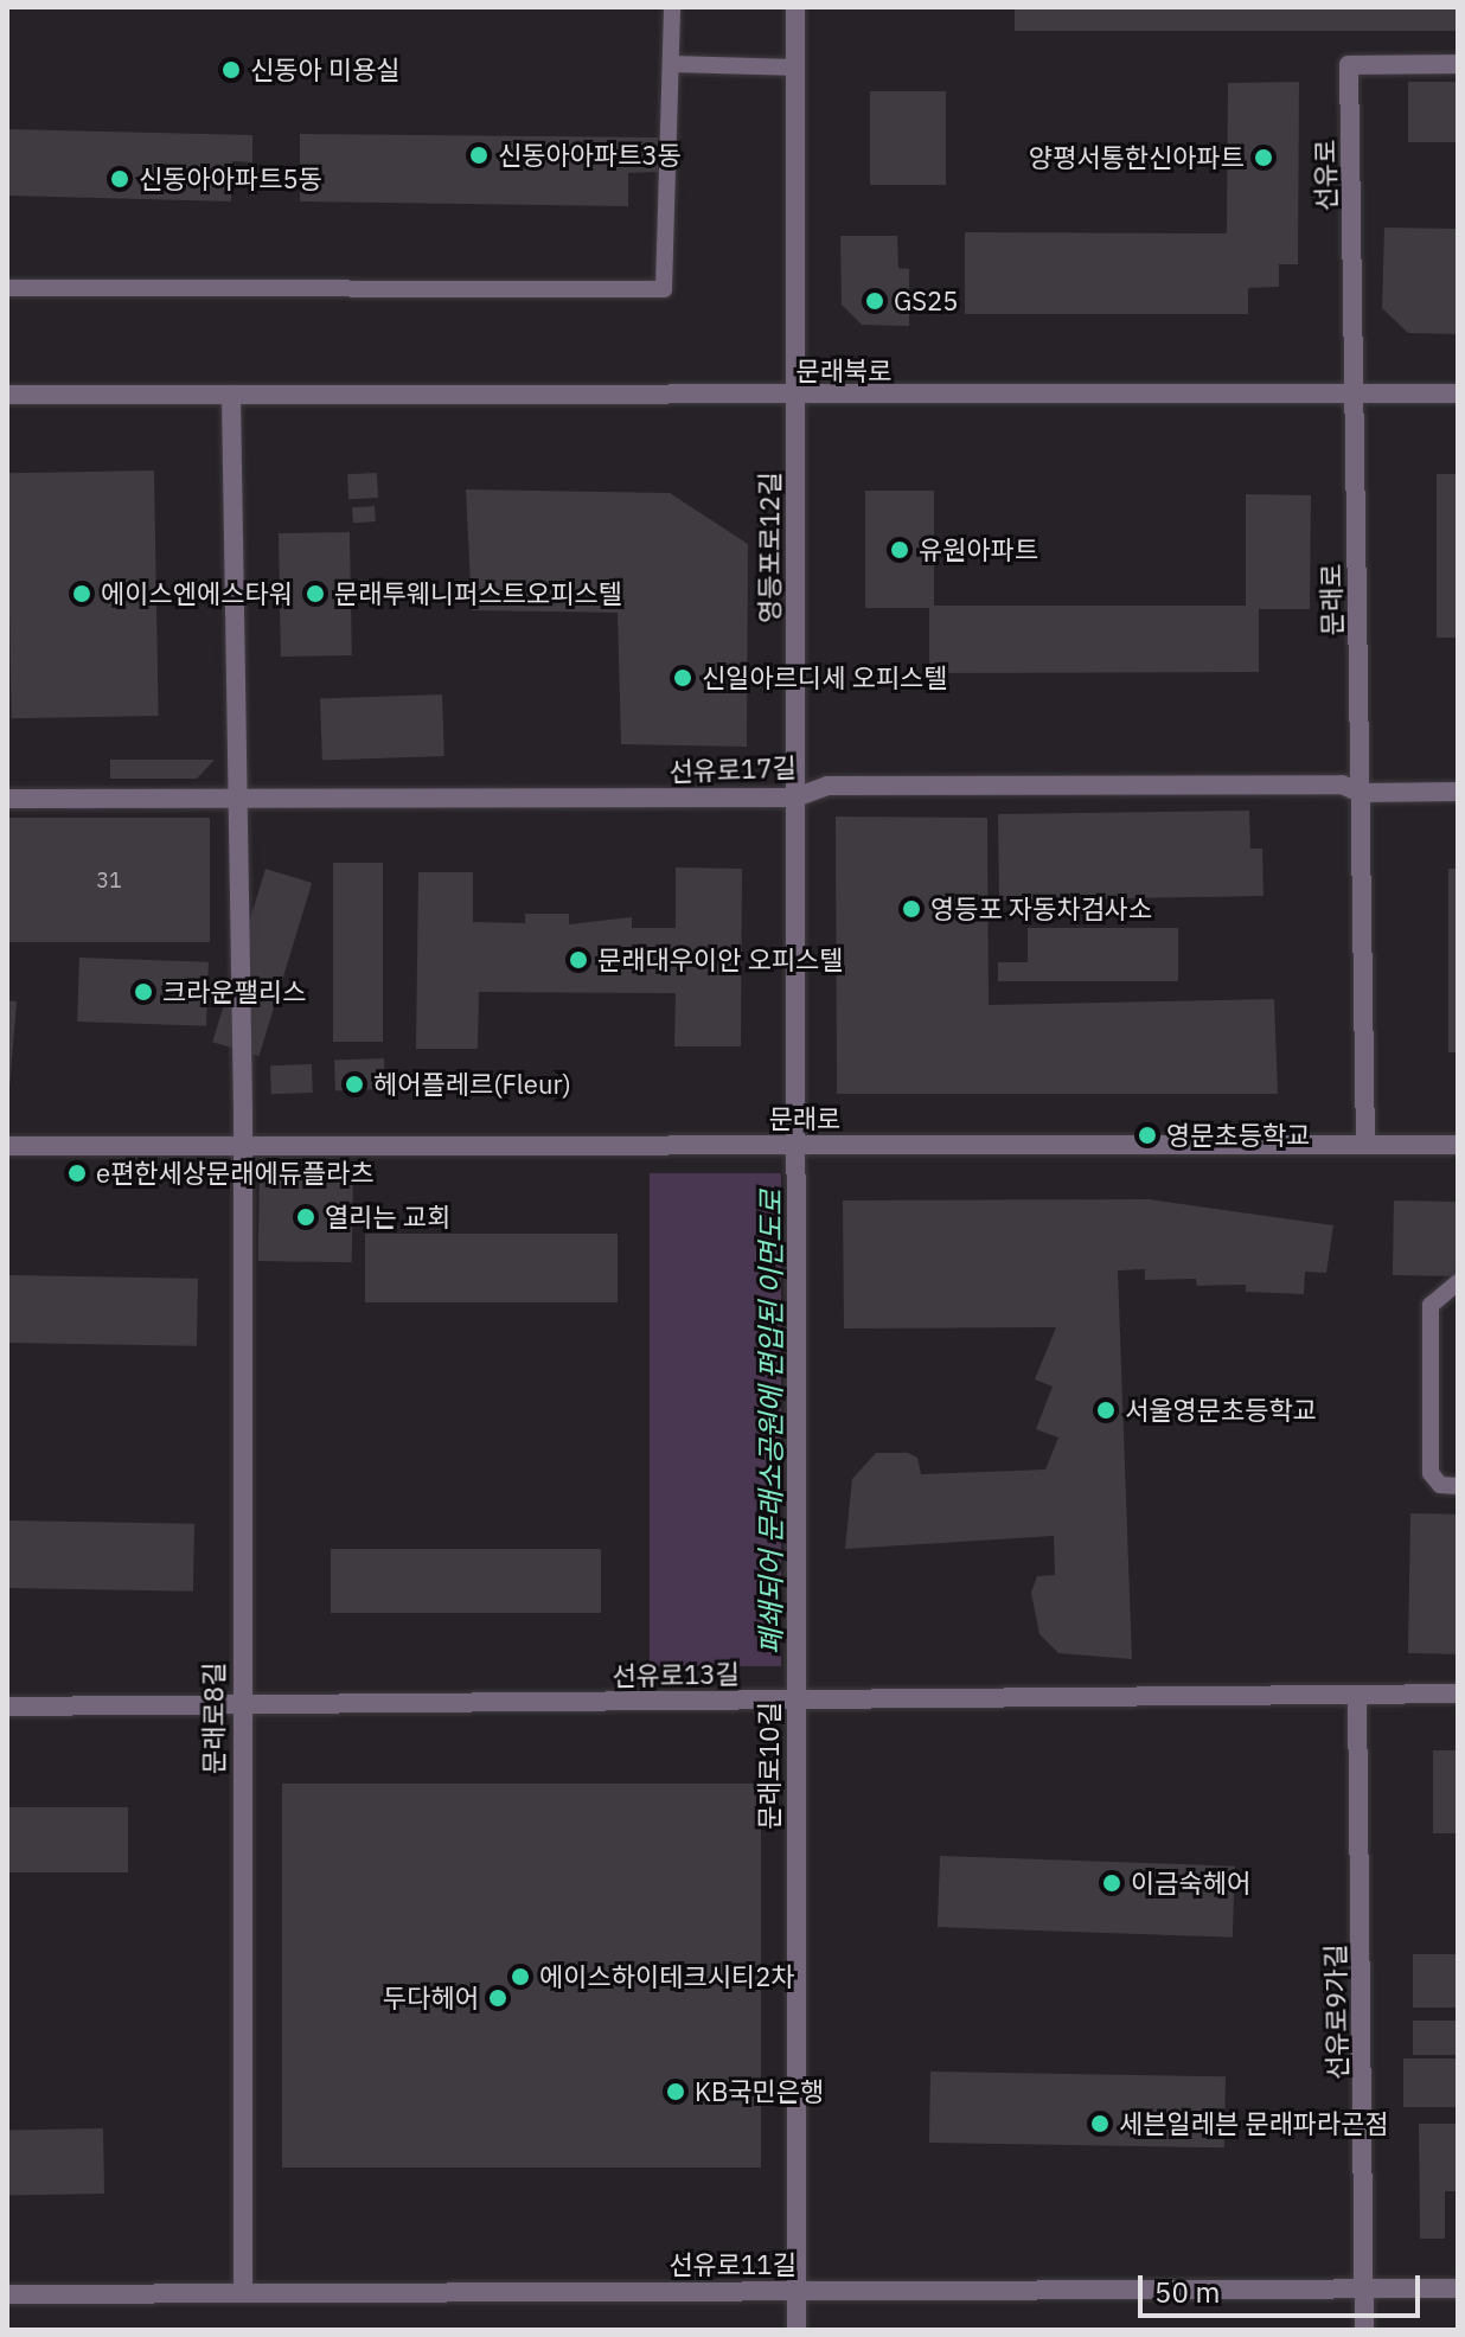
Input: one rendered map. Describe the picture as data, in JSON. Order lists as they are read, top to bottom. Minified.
{"streets":{"street":["선유로","문래북로","영등포로12길","문래로","선유로17길","선유로13길","문래로8길","문래로10길","선유로9가길","선유로11길"]},"crossings":[["선유로","문래북로"],["선유로","문래로"],["문래북로","영등포로12길"],["문래북로","문래로"],["영등포로12길","문래로"],["영등포로12길","선유로17길"],["영등포로12길","문래로10길"],["문래로","선유로17길"],["문래로","문래로8길"],["문래로","문래로10길"],["선유로13길","문래로8길"],["선유로13길","문래로10길"],["선유로13길","선유로9가길"],["문래로8길","선유로11길"],["문래로10길","선유로11길"],["선유로9가길","선유로11길"]],"water":["폐쇄되어 문래소공원에 편입된 이면도로"],"places":["신동아 미용실","신동아아파트3동","양평서통한신아파트","신동아아파트5동","GS25","유원아파트","에이스엔에스타워","문래투웨니퍼스트오피스텔","신일아르디세 오피스텔","영등포 자동차검사소","문래대우이안 오피스텔","크라운팰리스","헤어플레르(Fleur)","영문초등학교","e편한세상문래에듀플라츠","열리는 교회","서울영문초등학교","이금숙헤어","에이스하이테크시티2차","두다헤어","KB국민은행","세븐일레븐 문래파라곤점"],"house_numbers":["31"],"scale_bar":"50 m"}
